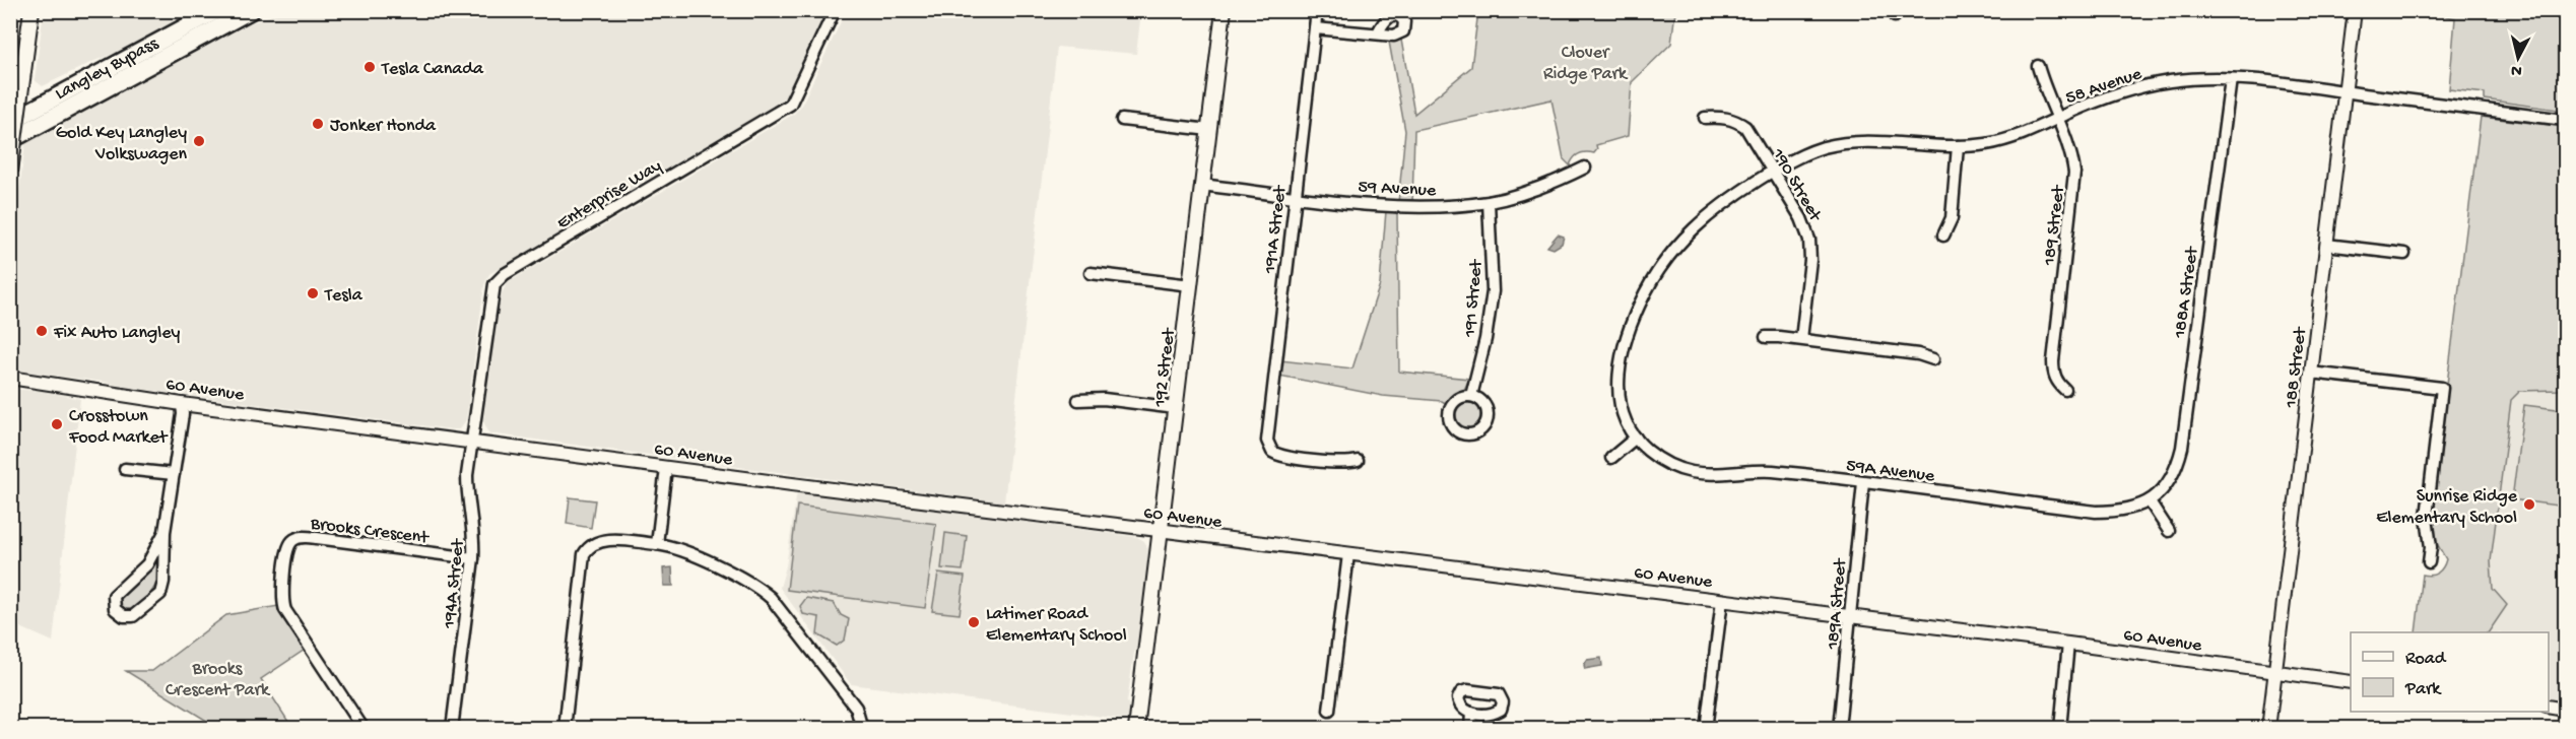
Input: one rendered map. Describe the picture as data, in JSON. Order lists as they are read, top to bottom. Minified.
{"streets":{"highway":["Langley Bypass"],"main road":["192 Street"],"street":["58 Avenue","190 Street","59 Avenue","Enterprise Way","189 Street","191A Street","188A Street","191 Street","188 Street","60 Avenue","59A Avenue","Brooks Crescent","194A Street","189A Street"]},"crossings":[["58 Avenue","190 Street"],["58 Avenue","189 Street"],["58 Avenue","188A Street"],["58 Avenue","188 Street"],["58 Avenue","59A Avenue"],["59 Avenue","191A Street"],["59 Avenue","191 Street"],["59 Avenue","192 Street"],["Enterprise Way","60 Avenue"],["Enterprise Way","194A Street"],["188A Street","59A Avenue"],["192 Street","60 Avenue"],["188 Street","60 Avenue"],["60 Avenue","194A Street"],["60 Avenue","189A Street"],["59A Avenue","189A Street"],["Brooks Crescent","194A Street"]],"parks":["Clover Ridge Park","Brooks Crescent Park"],"places":["Tesla Canada","Jonker Honda","Gold Key Langley Volkswagen","Tesla","Fix Auto Langley","Crosstown Food Market","Sunrise Ridge Elementary School","Latimer Road Elementary School"],"legend":["Road","Park"],"north":"bottom"}
